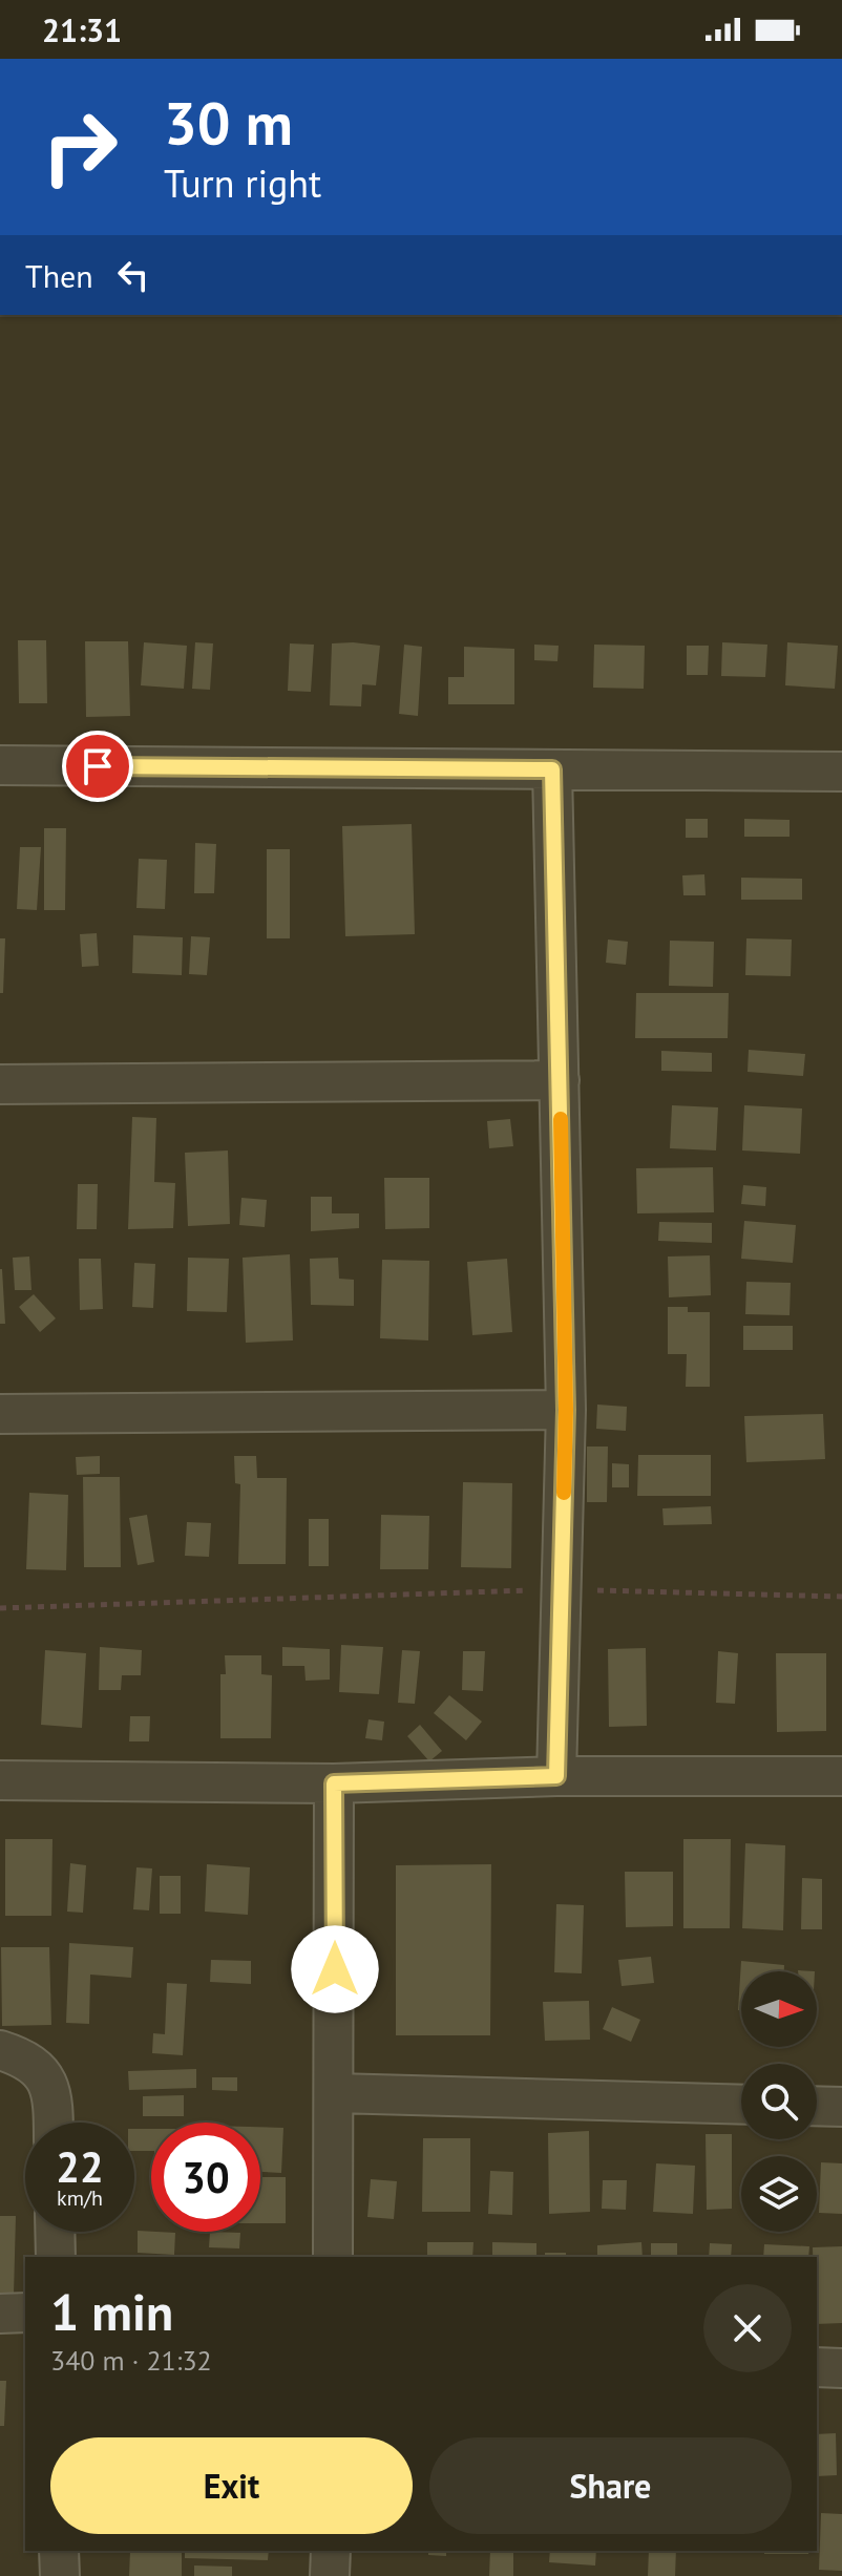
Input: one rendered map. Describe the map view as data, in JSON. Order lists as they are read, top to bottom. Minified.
{"north":"right","page":{"status":"21:31","turn":["30 m","Turn right"],"then":"Then","speed":"22 km/h","limit":"30","heading":["1 min","340 m · 21:32"],"buttons":["Exit","Share"]}}
